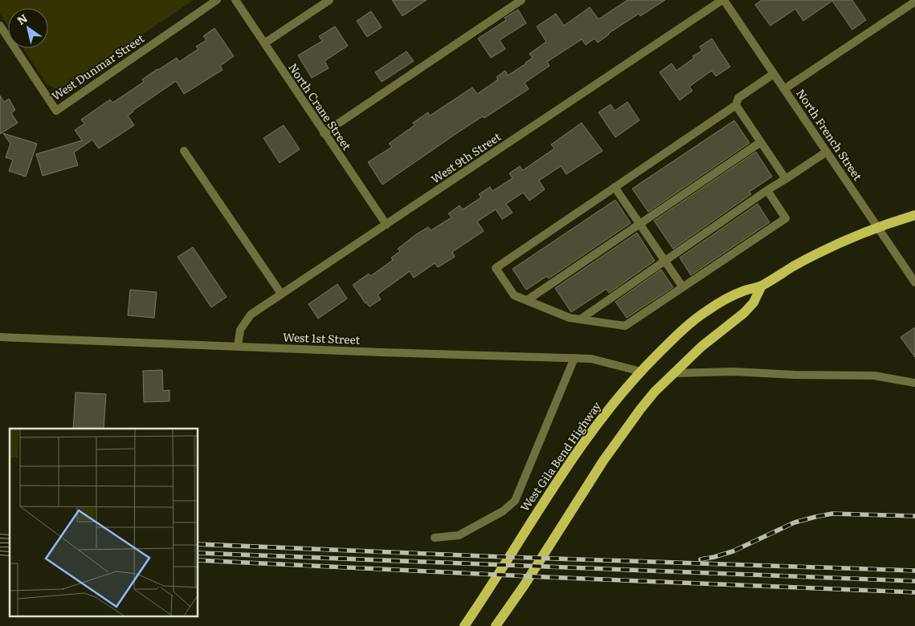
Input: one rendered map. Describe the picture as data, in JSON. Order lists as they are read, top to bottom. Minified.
{"streets":{"main road":["West Gila Bend Highway"],"street":["West Dunmar Street","North Crane Street","North French Street","West 9th Street","West 1st Street"]},"crossings":[["North Crane Street","West 9th Street"],["North French Street","West 9th Street"],["North French Street","West Gila Bend Highway"],["West 9th Street","West 1st Street"],["West 1st Street","West Gila Bend Highway"]],"north":"top left"}
